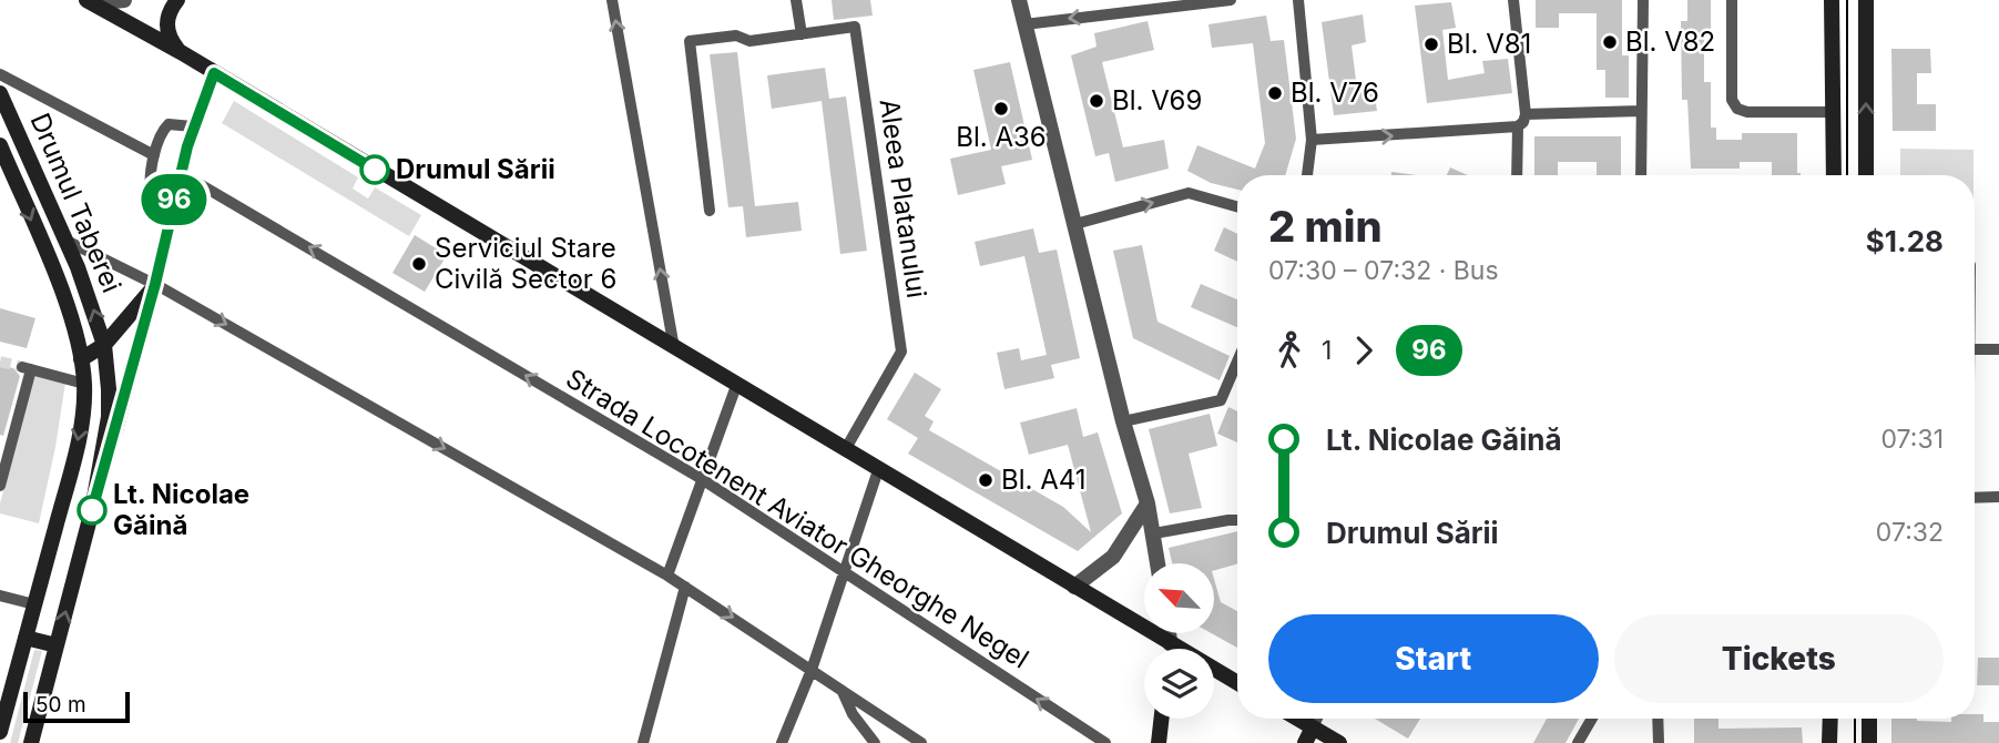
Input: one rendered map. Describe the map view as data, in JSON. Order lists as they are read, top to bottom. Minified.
{"streets":{"main road":["Drumul Taberei"],"street":["Aleea Platanului","Strada Locotenent Aviator Gheorghe Negel"]},"places":["Bl. V82","Bl. V81","Bl. V76","Bl. V69","Bl. A36","Drumul Sării","Serviciul Stare Civilă Sector 6","Bl. A41","Lt. Nicolae Găină"],"lines":["bus line 96"],"scale_bar":"50 m","north":"top left","page":{"on_map":"96","heading":["2 min","07:30 – 07:32 · Bus","$1.28"],"legs":["1","96"],"list":[{"name":"Lt. Nicolae Găină","value":"07:31"},{"name":"Drumul Sării","value":"07:32"}],"buttons":["Start","Tickets"],"scale":"50 m"}}
